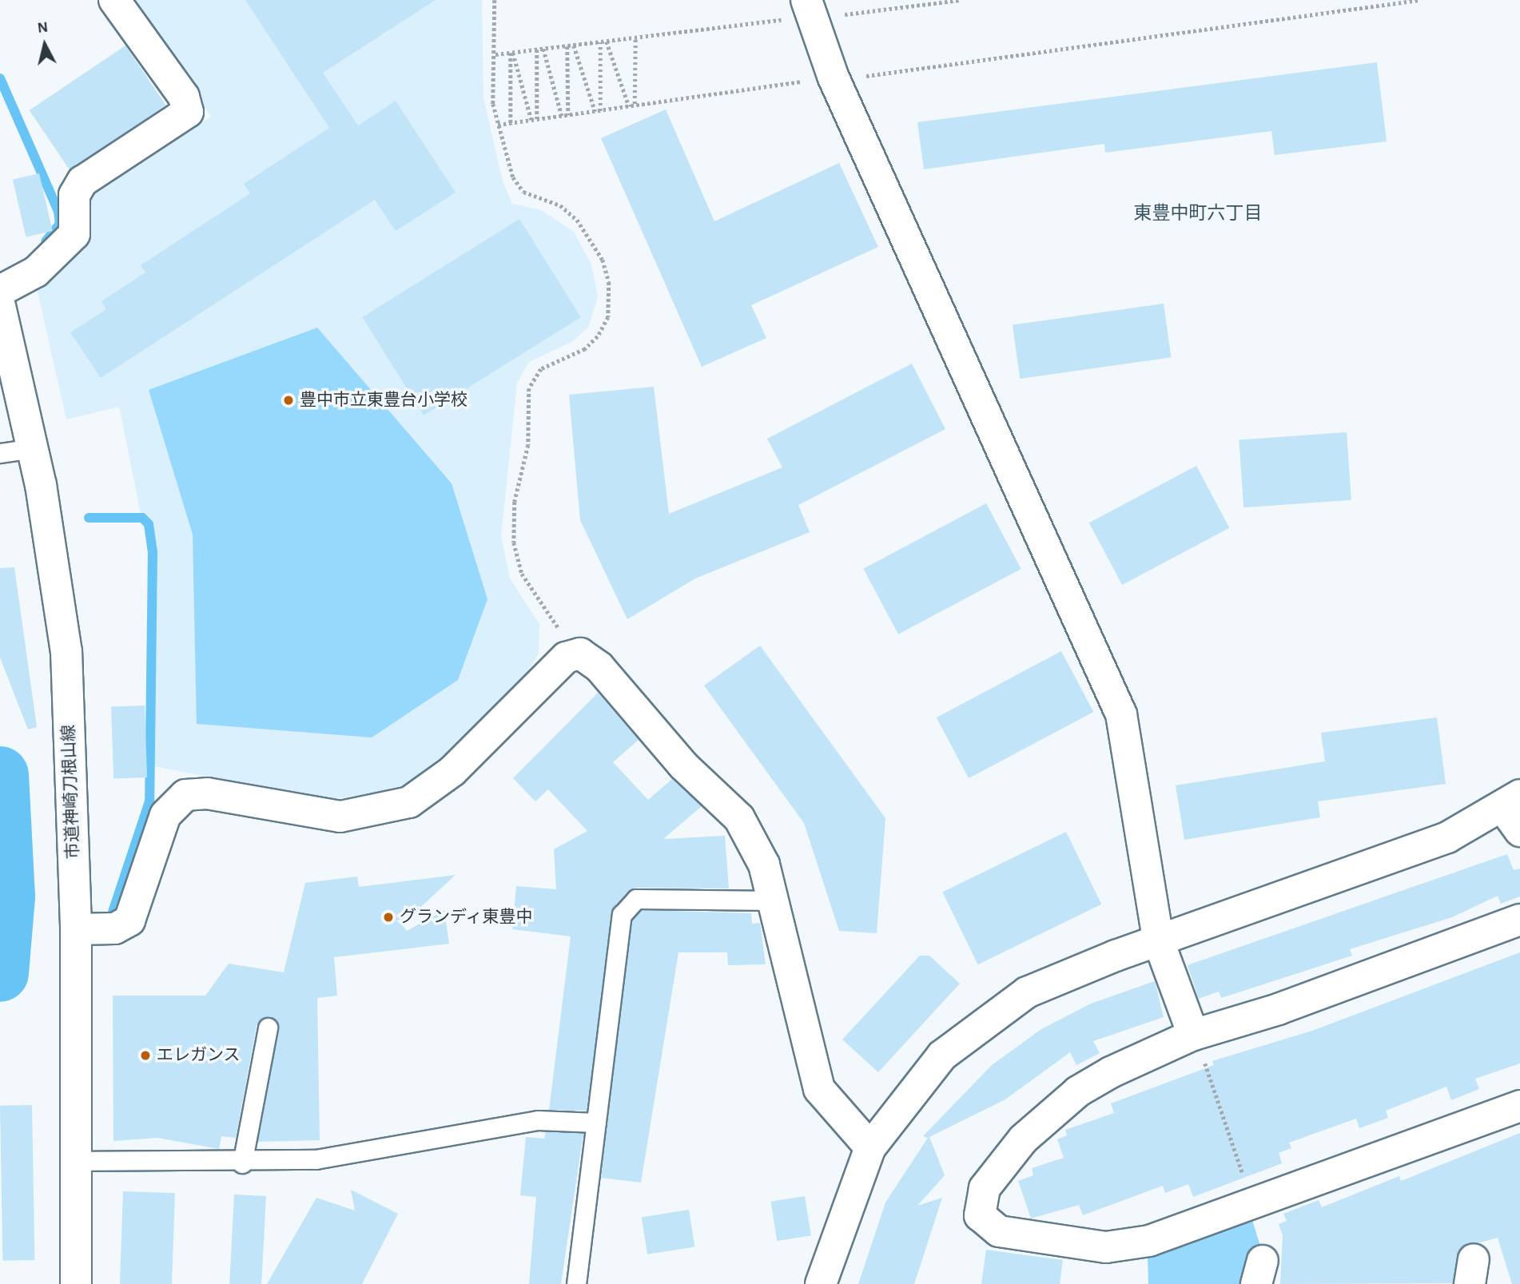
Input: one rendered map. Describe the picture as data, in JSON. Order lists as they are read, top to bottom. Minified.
{"streets":{"street":["市道神崎刀根山線"]},"districts":["東豊中町六丁目"],"places":["豊中市立東豊台小学校","グランディ東豊中","エレガンス"],"north":"top"}
